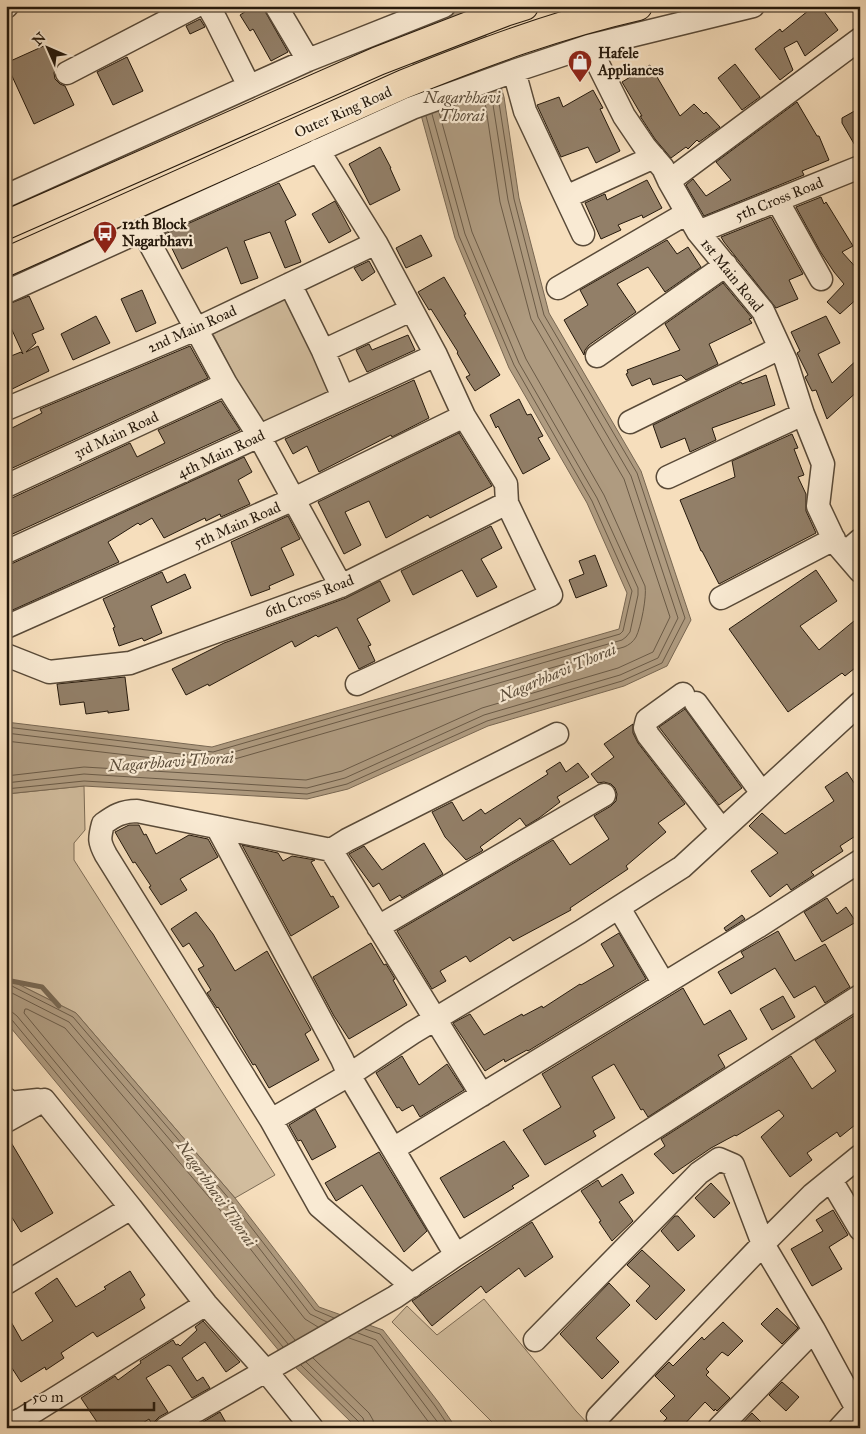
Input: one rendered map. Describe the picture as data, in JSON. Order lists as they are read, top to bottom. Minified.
{"streets":{"highway":["Outer Ring Road"],"street":["5th Cross Road","1st Main Road","2nd Main Road","3rd Main Road","4th Main Road","5th Main Road","6th Cross Road"]},"crossings":[["5th Cross Road","1st Main Road"]],"water":["Nagarbhavi Thorai"],"places":{"shop":["Hafele Appliances"],"bus stop":["12th Block Nagarbhavi"]},"scale_bar":"50 m","north":"top left"}
